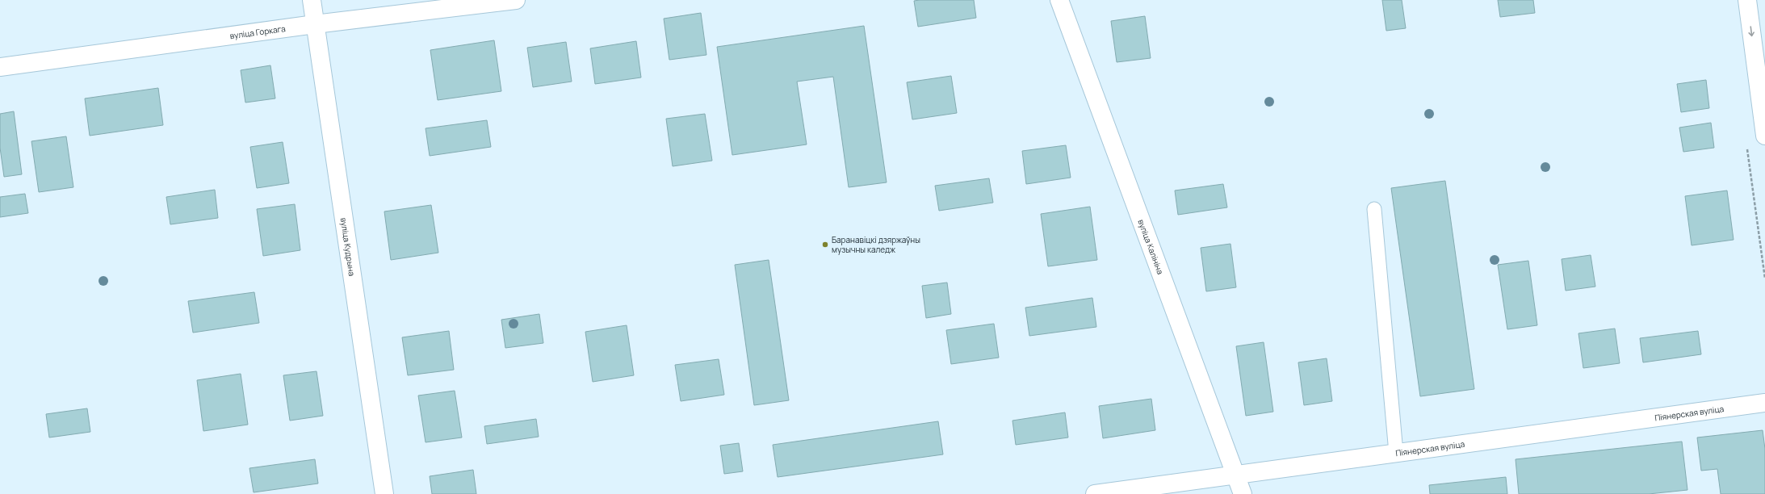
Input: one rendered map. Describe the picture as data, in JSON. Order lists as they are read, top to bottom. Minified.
{"streets":{"street":["вуліца Горкага","вуліца Кудрына","вуліца Калініна","Піянерская вуліца"]},"crossings":[["вуліца Горкага","вуліца Кудрына"],["вуліца Калініна","Піянерская вуліца"]],"places":["Баранавіцкі дзяржаўны музычны каледж"]}
